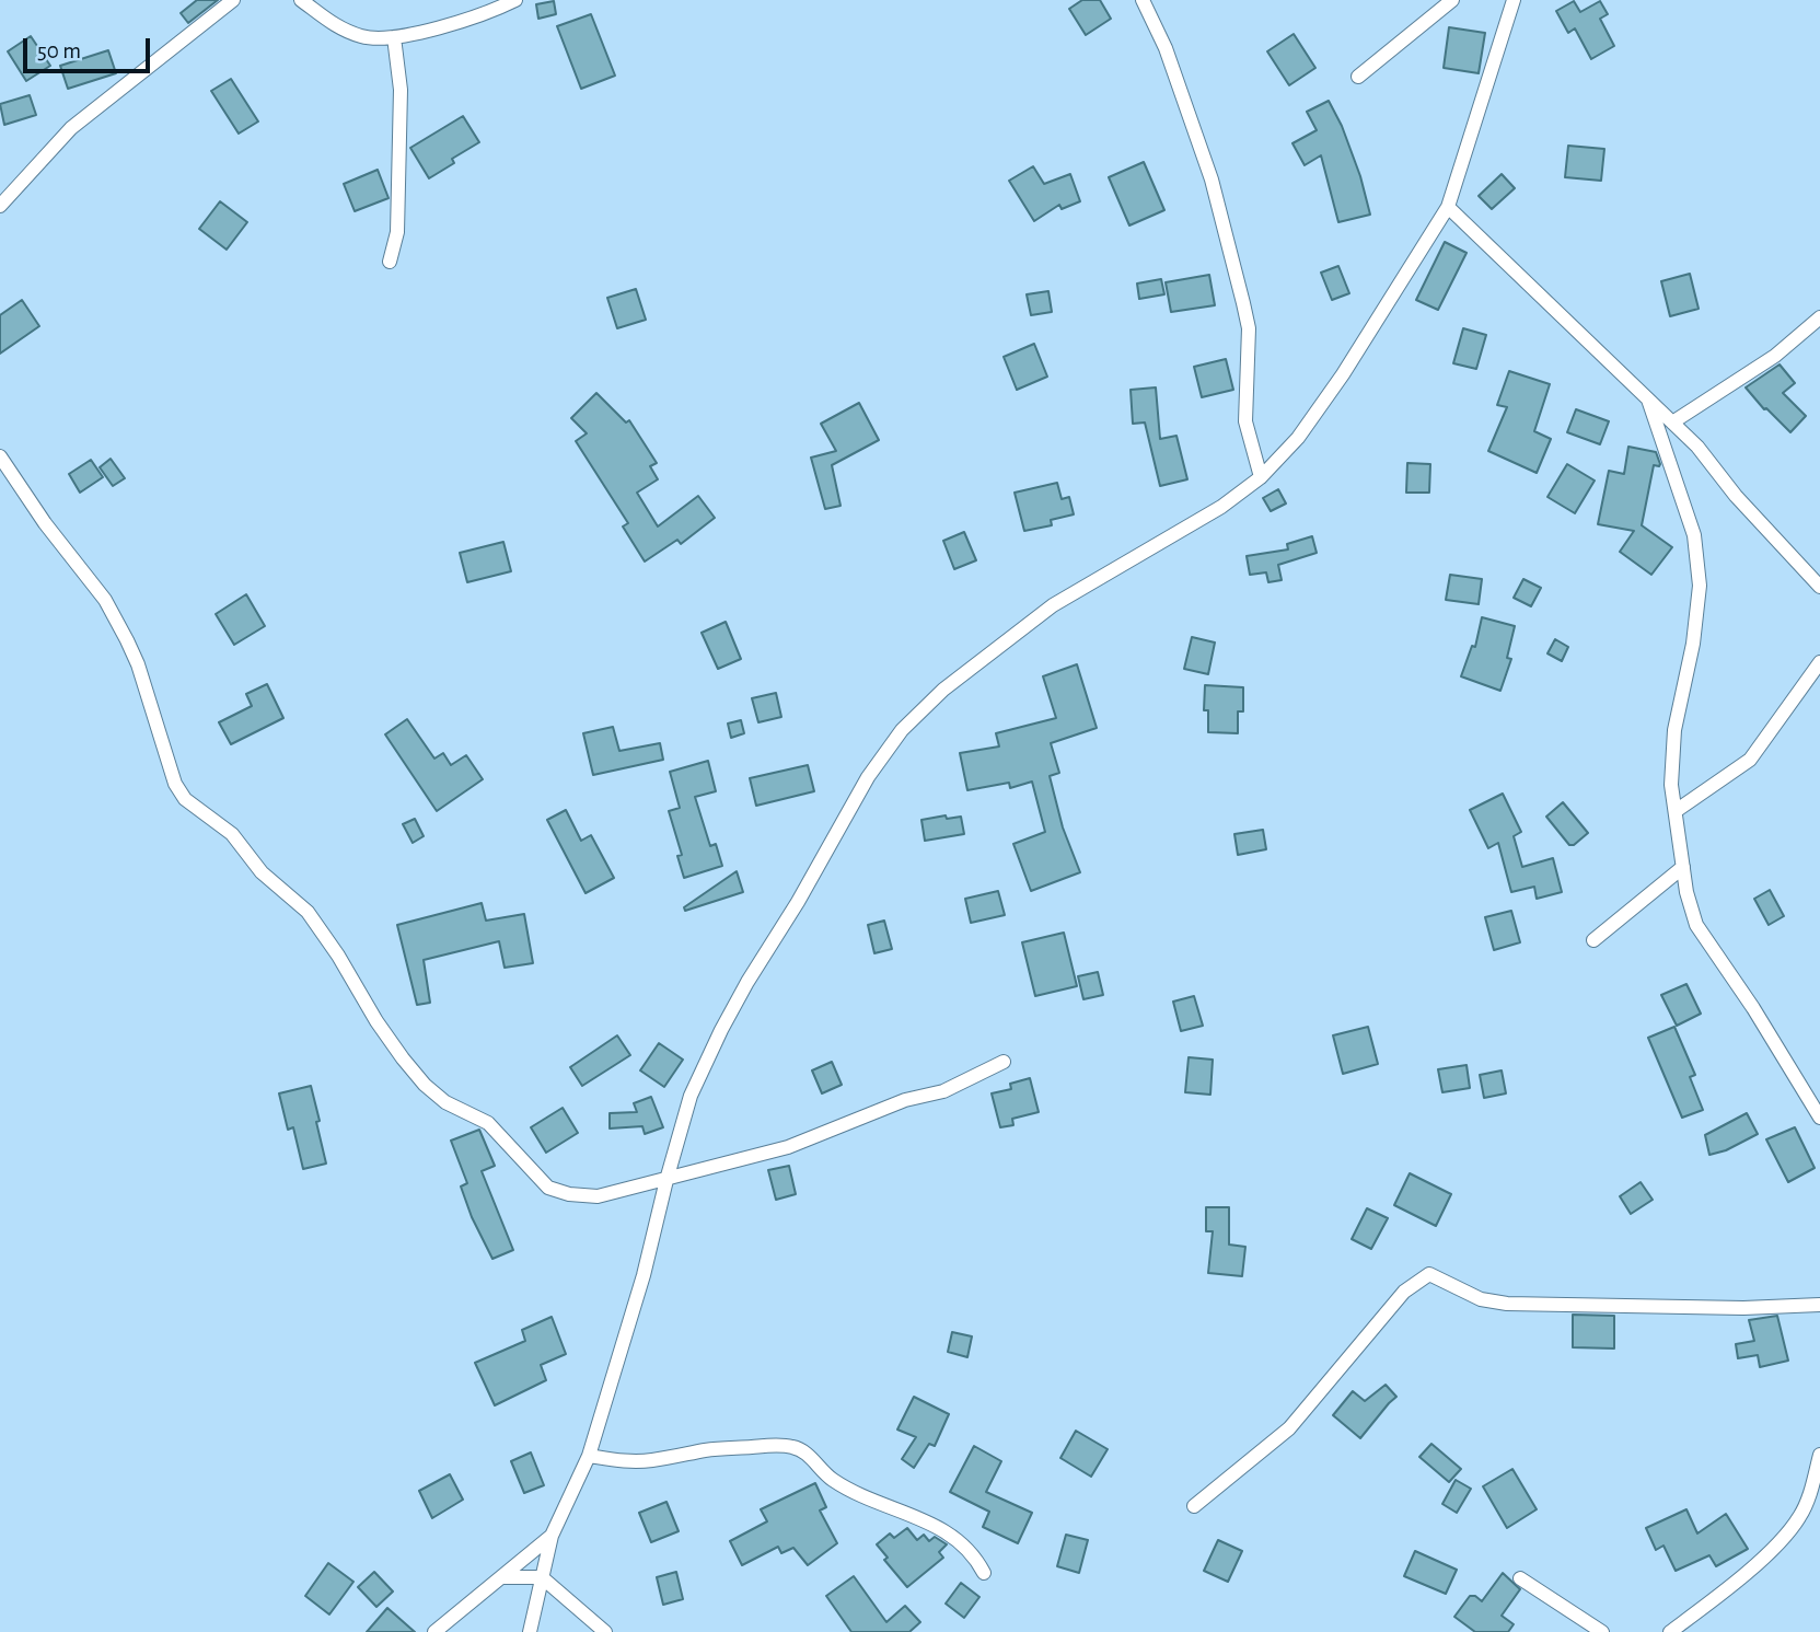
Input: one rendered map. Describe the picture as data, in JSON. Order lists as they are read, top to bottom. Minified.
{"scale_bar":"50 m"}
